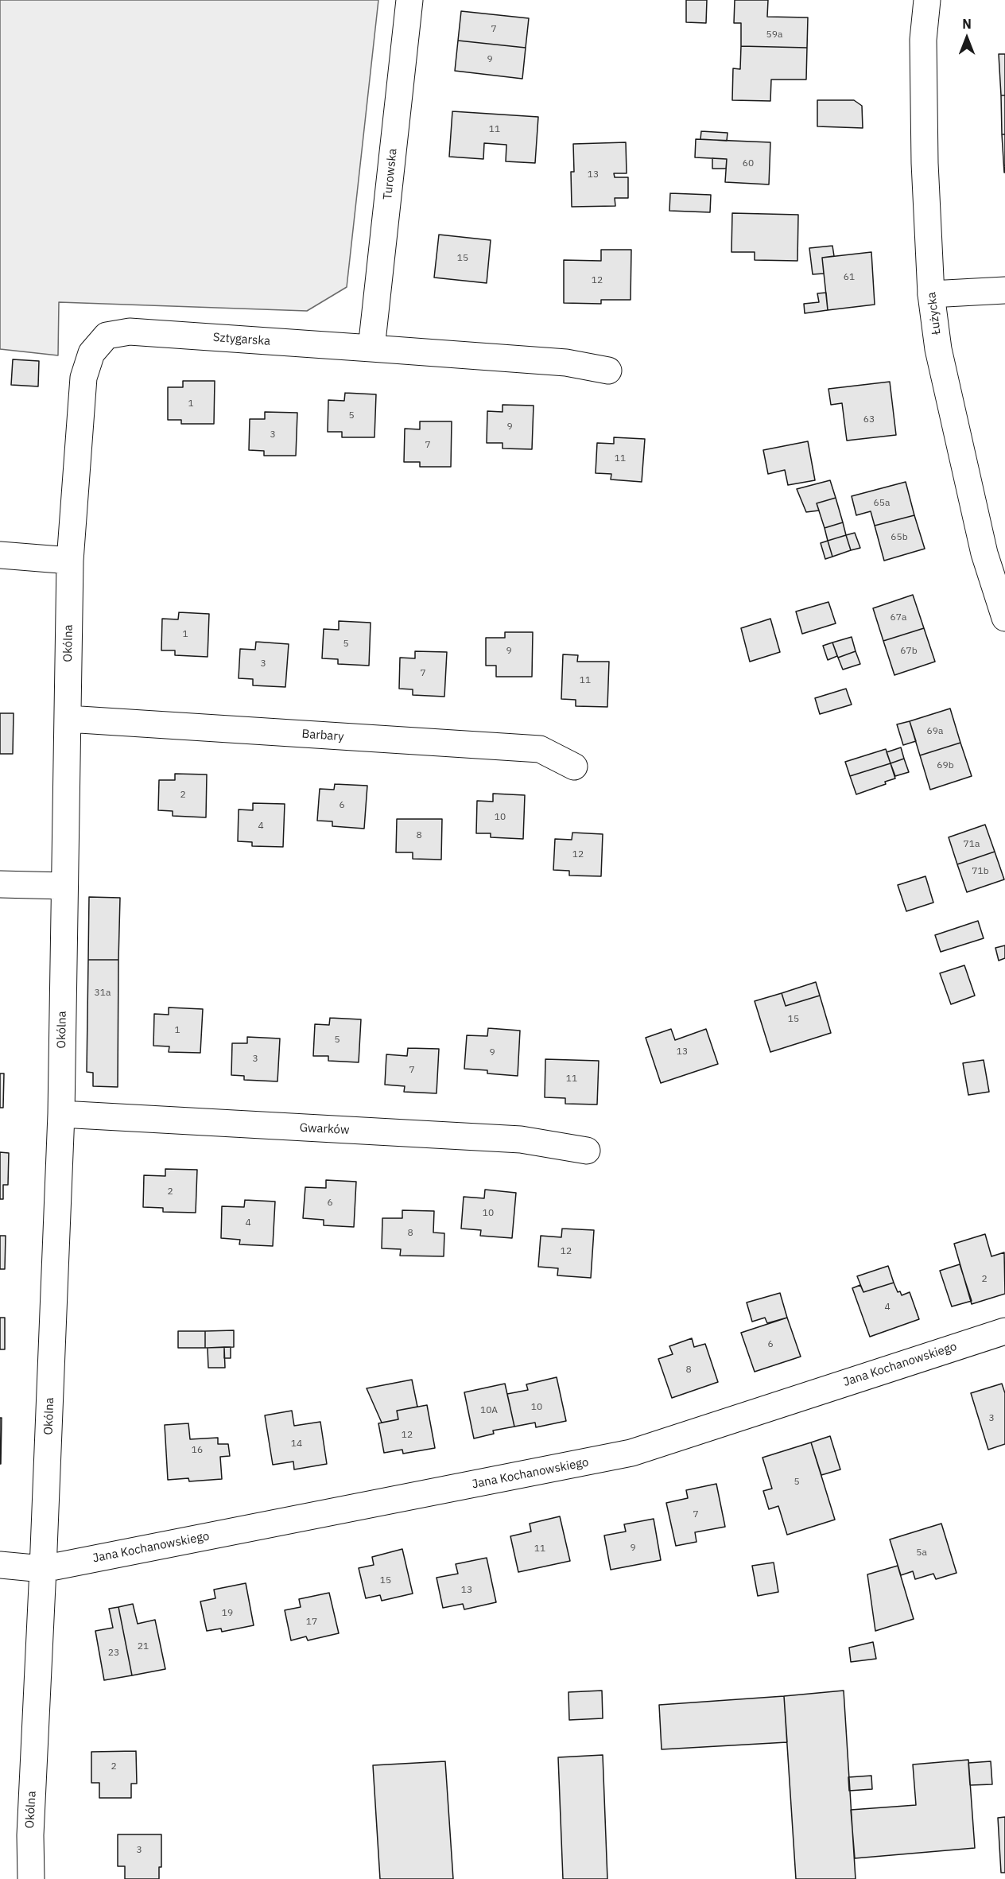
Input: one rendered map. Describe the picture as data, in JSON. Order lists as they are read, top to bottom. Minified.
{"streets":{"street":["Turowska","Łużycka","Sztygarska","Okólna","Barbary","Gwarków","Jana Kochanowskiego"]},"crossings":[["Turowska","Sztygarska"],["Sztygarska","Okólna"],["Okólna","Barbary"],["Okólna","Gwarków"],["Okólna","Jana Kochanowskiego"]],"house_numbers":["7","59a","9","11","60","13","15","61","12","1","5","63","9","3","7","11","65a","65b","67a","1","5","9","67b","3","7","11","69a","69b","2","6","10","4","8","71a","12","71b","31a","15","1","5","13","9","3","7","11","2","6","10","4","8","12","2","4","6","8","10","10A","3","12","14","16","5","7","9","11","5a","15","13","19","17","21","23","2","3"],"north":"top"}
